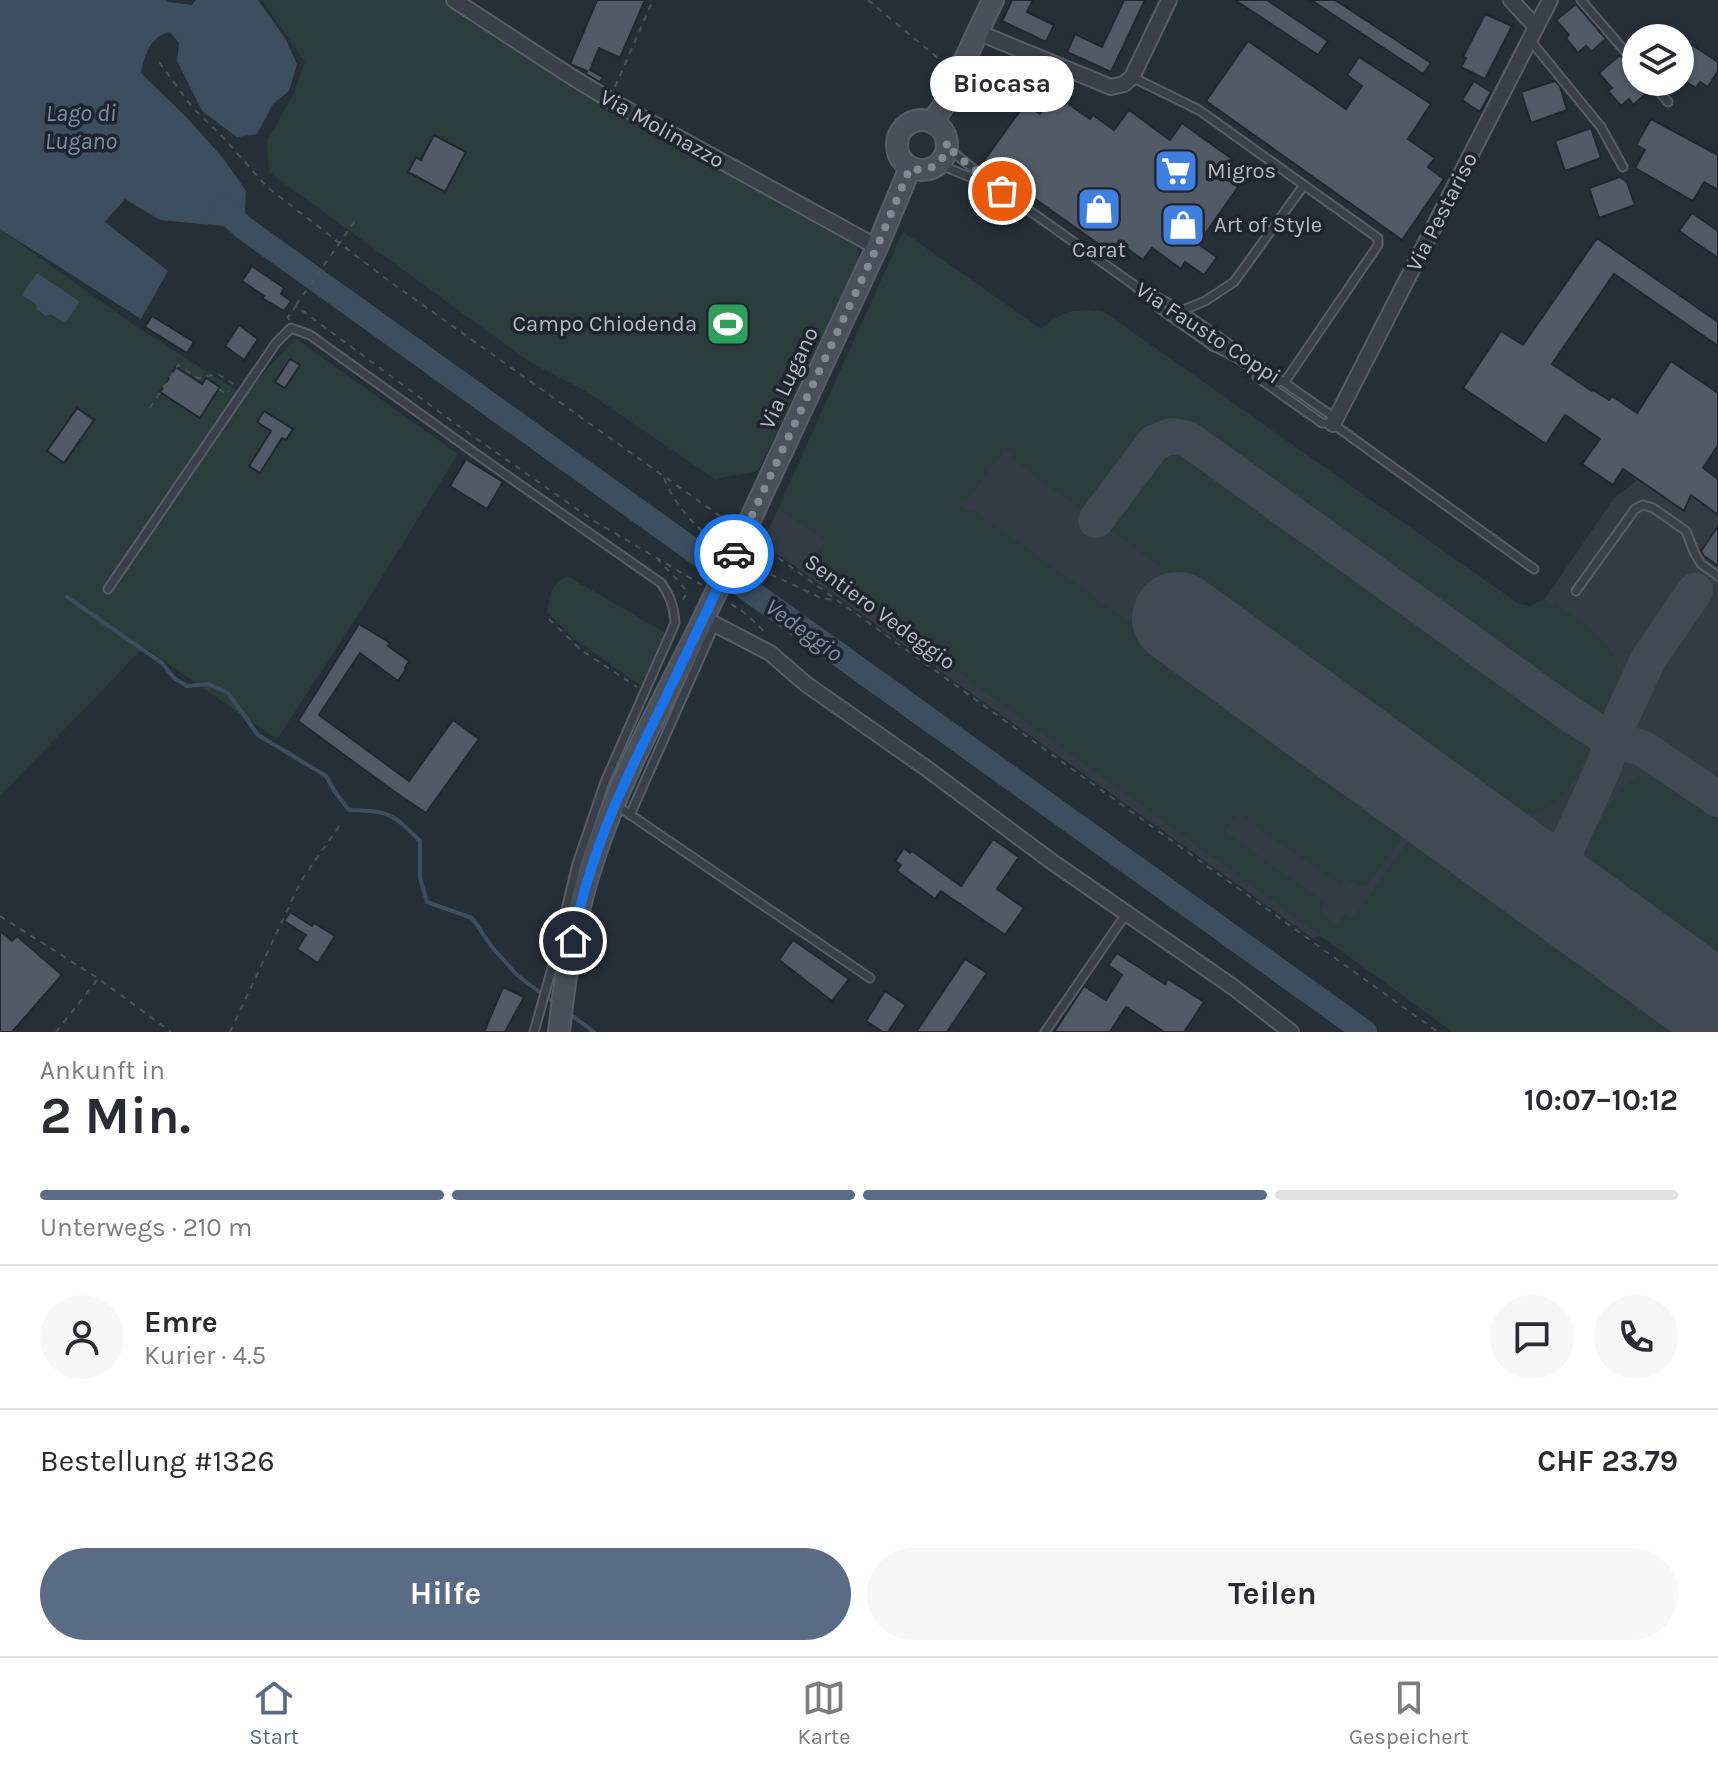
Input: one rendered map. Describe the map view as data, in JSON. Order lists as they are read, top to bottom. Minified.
{"streets":{"main road":["Via Lugano"],"street":["Via Molinazzo","Via Pestariso"],"lane":["Via Fausto Coppi"],"path":["Sentiero Vedeggio"]},"crossings":[["Via Molinazzo","Via Lugano"],["Via Pestariso","Via Fausto Coppi"],["Via Fausto Coppi","Via Lugano"],["Via Lugano","Sentiero Vedeggio"]],"water":["Lago di Lugano","Vedeggio"],"places":{"supermarket":["Migros"],"other":["Biocasa"],"shop":["Carat","Art of Style"],"sports":["Campo Chiodenda"]},"page":{"bubble":"Biocasa","heading":["2 Min.","Ankunft in","10:07–10:12"],"panel":["Emre","Kurier · 4.5","Bestellung #1326","CHF 23.79"],"bar":"Unterwegs · 210 m","buttons":["Hilfe","Teilen"],"tabs":["Start","Karte","Gespeichert"]}}
